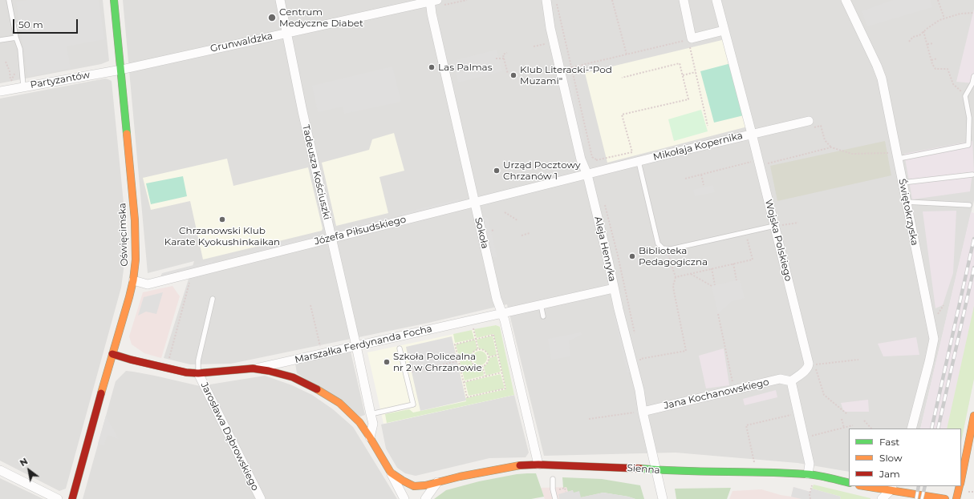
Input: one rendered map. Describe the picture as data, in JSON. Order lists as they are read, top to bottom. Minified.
{"streets":{"street":["Grunwaldzka","Partyzantów","Mikołaja Kopernika","Tadeusza Kościuszki","Świętokrzyska","Józefa Piłsudskiego","Sokoła","Oświęcimska","Wojska Polskiego","Aleja Henryka","Marszałka Ferdynanda Focha","Jana Kochanowskiego","Jarosława Dąbrowskiego","Sienna"]},"crossings":[["Grunwaldzka","Partyzantów"],["Grunwaldzka","Tadeusza Kościuszki"],["Grunwaldzka","Sokoła"],["Grunwaldzka","Oświęcimska"],["Partyzantów","Oświęcimska"],["Mikołaja Kopernika","Józefa Piłsudskiego"],["Mikołaja Kopernika","Wojska Polskiego"],["Mikołaja Kopernika","Aleja Henryka"],["Tadeusza Kościuszki","Józefa Piłsudskiego"],["Tadeusza Kościuszki","Marszałka Ferdynanda Focha"],["Józefa Piłsudskiego","Sokoła"],["Józefa Piłsudskiego","Oświęcimska"],["Józefa Piłsudskiego","Aleja Henryka"],["Sokoła","Marszałka Ferdynanda Focha"],["Sokoła","Sienna"],["Oświęcimska","Marszałka Ferdynanda Focha"],["Wojska Polskiego","Jana Kochanowskiego"],["Aleja Henryka","Marszałka Ferdynanda Focha"],["Aleja Henryka","Jana Kochanowskiego"],["Aleja Henryka","Sienna"],["Marszałka Ferdynanda Focha","Jarosława Dąbrowskiego"]],"places":["Centrum Medyczne Diabet","Las Palmas","Klub Literacki-\"Pod Muzami\"","Urząd Pocztowy Chrzanów 1","Chrzanowski Klub Karate Kyokushinkaikan","Biblioteka Pedagogiczna","Szkoła Policealna nr 2 w Chrzanowie"],"legend":["Fast","Slow","Jam"],"scale_bar":"50 m","north":"top left"}
